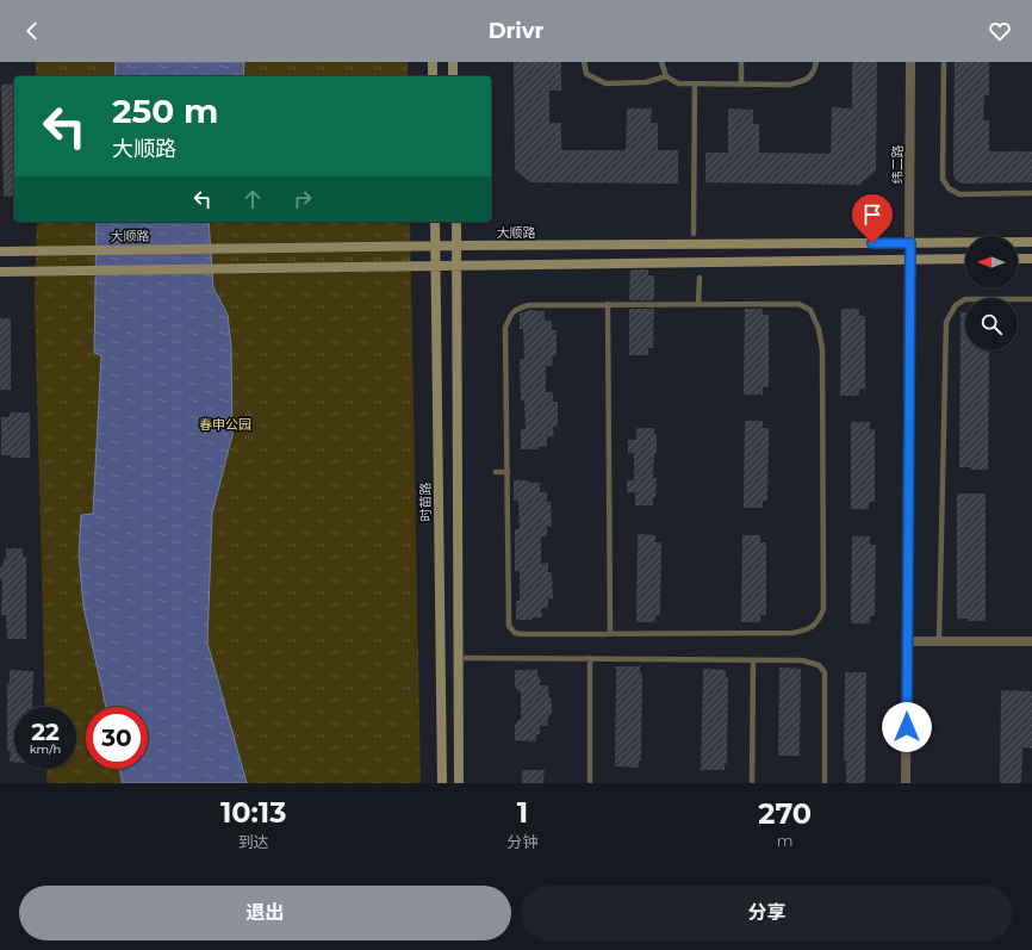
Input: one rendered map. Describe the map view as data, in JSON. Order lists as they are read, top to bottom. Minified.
{"streets":{"street":["纬二路","大顺路","时苗路"]},"crossings":[["纬二路","大顺路"],["大顺路","时苗路"]],"parks":["春申公园"],"north":"left","page":{"header":"Drivr","turn":["250 m","大顺路"],"speed":"22 km/h","limit":"30","eta":["10:13","到达","1","分钟","270","m"],"buttons":["退出","分享"]}}
